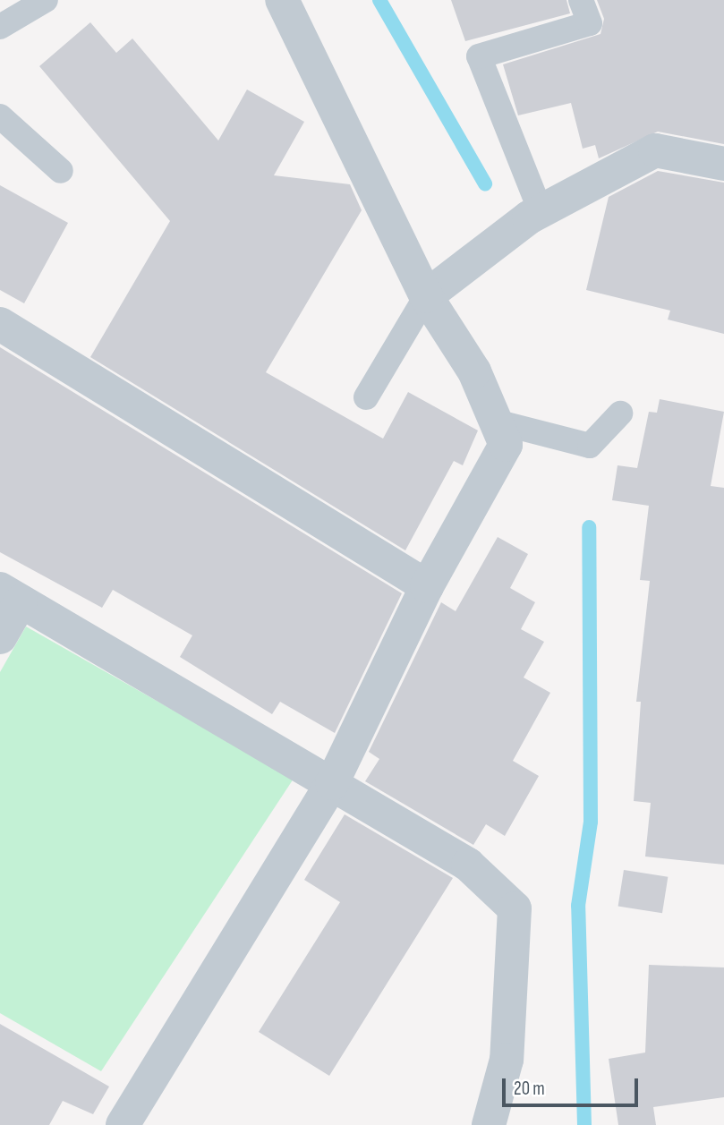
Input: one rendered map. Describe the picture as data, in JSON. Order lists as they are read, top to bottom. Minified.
{"scale_bar":"20 m"}
